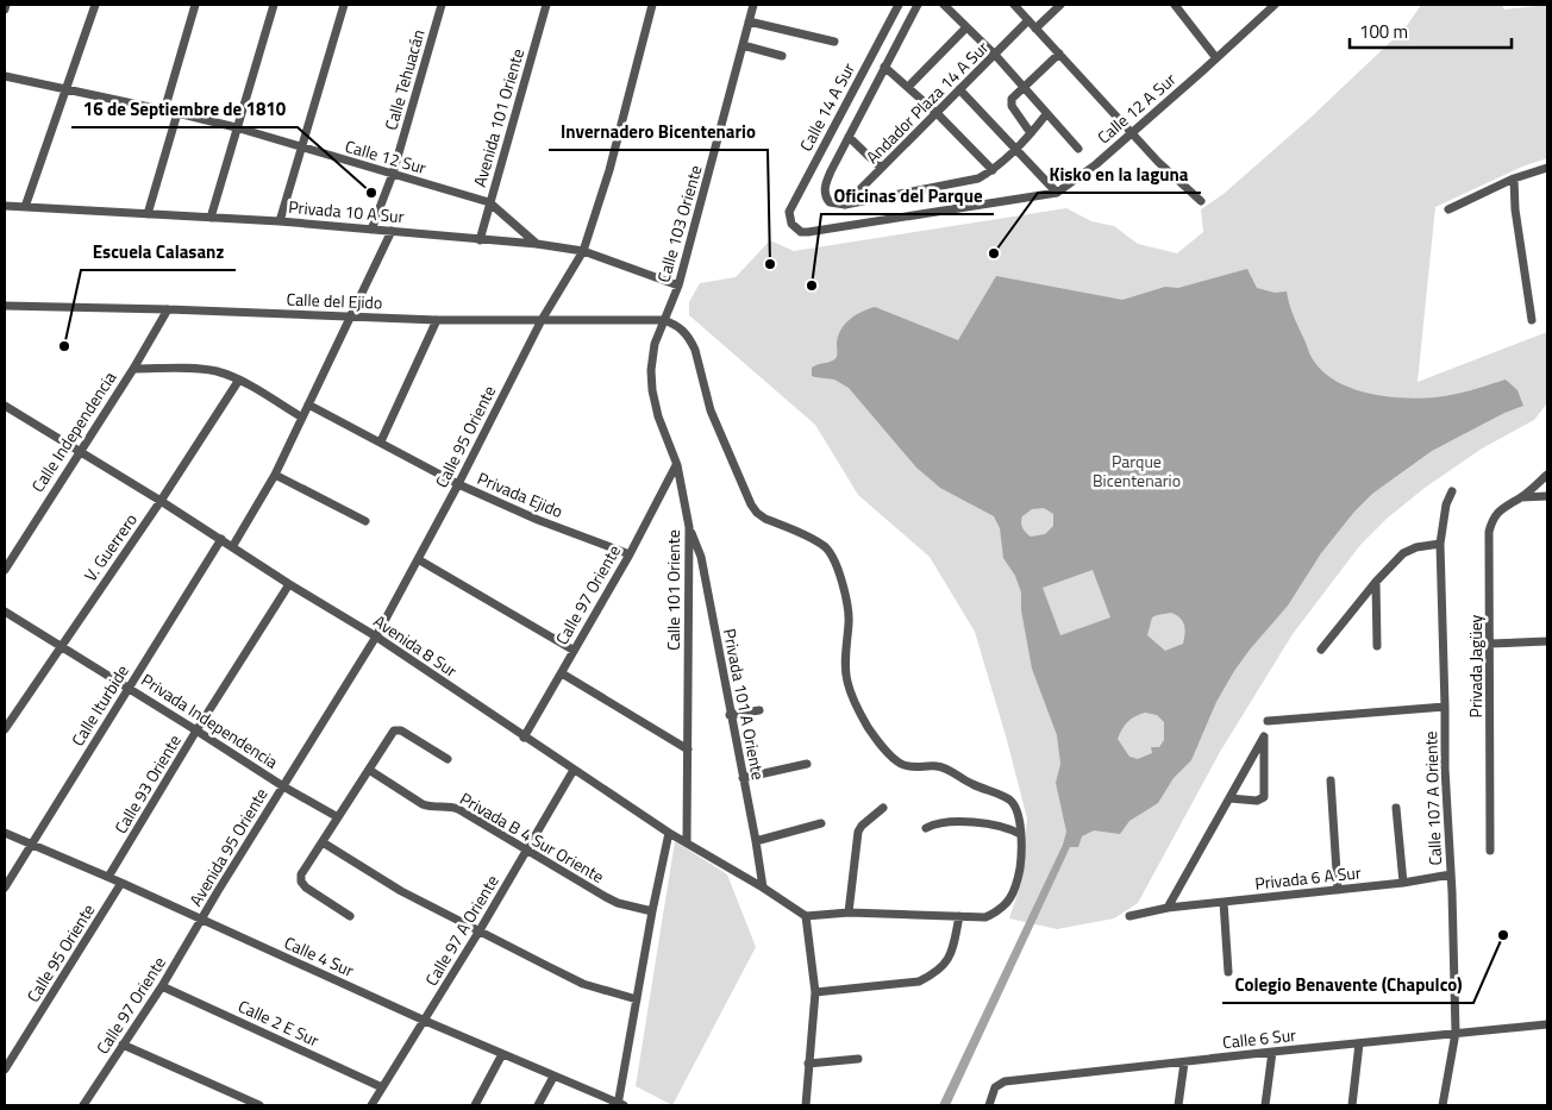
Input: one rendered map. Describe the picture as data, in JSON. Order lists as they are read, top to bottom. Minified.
{"streets":{"street":["Calle Tehuacán","Andador Plaza 14 A Sur","Calle 14 A Sur","Calle 12 A Sur","Avenida 101 Oriente","Calle 12 Sur","Privada 10 A Sur","Calle 103 Oriente","Calle del Ejido","Calle Independencia","Calle 95 Oriente","Privada Ejido","V. Guerrero","Calle 101 Oriente","Calle 97 Oriente","Avenida 8 Sur","Privada Jagüey","Privada 101 A Oriente","Calle Iturbide","Privada Independencia","Calle 93 Oriente","Calle 107 A Oriente","Privada B 4 Sur Oriente","Avenida 95 Oriente","Privada 6 A Sur","Calle 97 A Oriente","Calle 4 Sur","Calle 2 E Sur","Calle 6 Sur"]},"crossings":[["Calle Tehuacán","Calle 12 Sur"],["Calle Tehuacán","Privada 10 A Sur"],["Calle 14 A Sur","Calle 12 A Sur"],["Avenida 101 Oriente","Calle 12 Sur"],["Avenida 101 Oriente","Privada 10 A Sur"],["Calle 12 Sur","Privada 10 A Sur"],["Privada 10 A Sur","Calle 103 Oriente"],["Privada 10 A Sur","Calle 95 Oriente"],["Calle 103 Oriente","Calle del Ejido"],["Calle 103 Oriente","Calle 101 Oriente"],["Calle del Ejido","Calle Independencia"],["Calle del Ejido","Calle 95 Oriente"],["Calle Independencia","Avenida 8 Sur"],["Calle 95 Oriente","Privada Ejido"],["Calle 95 Oriente","Avenida 8 Sur"],["Calle 95 Oriente","Avenida 95 Oriente"],["Calle 95 Oriente","Calle 4 Sur"],["Privada Ejido","Calle 97 Oriente"],["V. Guerrero","Avenida 8 Sur"],["V. Guerrero","Privada Independencia"],["Calle 101 Oriente","Calle 97 Oriente"],["Calle 101 Oriente","Avenida 8 Sur"],["Calle 101 Oriente","Privada 101 A Oriente"],["Calle 97 Oriente","Avenida 8 Sur"],["Calle 97 Oriente","Avenida 95 Oriente"],["Calle 97 Oriente","Calle 4 Sur"],["Calle 97 Oriente","Calle 2 E Sur"],["Avenida 8 Sur","Privada 101 A Oriente"],["Avenida 8 Sur","Calle Iturbide"],["Avenida 8 Sur","Calle 93 Oriente"],["Avenida 8 Sur","Avenida 95 Oriente"],["Avenida 8 Sur","Calle 97 A Oriente"],["Calle Iturbide","Privada Independencia"],["Calle Iturbide","Calle 4 Sur"],["Privada Independencia","Calle 93 Oriente"],["Privada Independencia","Avenida 95 Oriente"],["Calle 93 Oriente","Calle 4 Sur"],["Calle 107 A Oriente","Privada 6 A Sur"],["Calle 107 A Oriente","Calle 6 Sur"],["Privada B 4 Sur Oriente","Calle 97 A Oriente"],["Avenida 95 Oriente","Calle 4 Sur"],["Calle 97 A Oriente","Calle 4 Sur"],["Calle 97 A Oriente","Calle 2 E Sur"]],"parks":["Parque Bicentenario"],"places":["16 de Septiembre de 1810","Kisko en la laguna","Invernadero Bicentenario","Oficinas del Parque","Escuela Calasanz","Colegio Benavente (Chapulco)"],"scale_bar":"100 m"}
